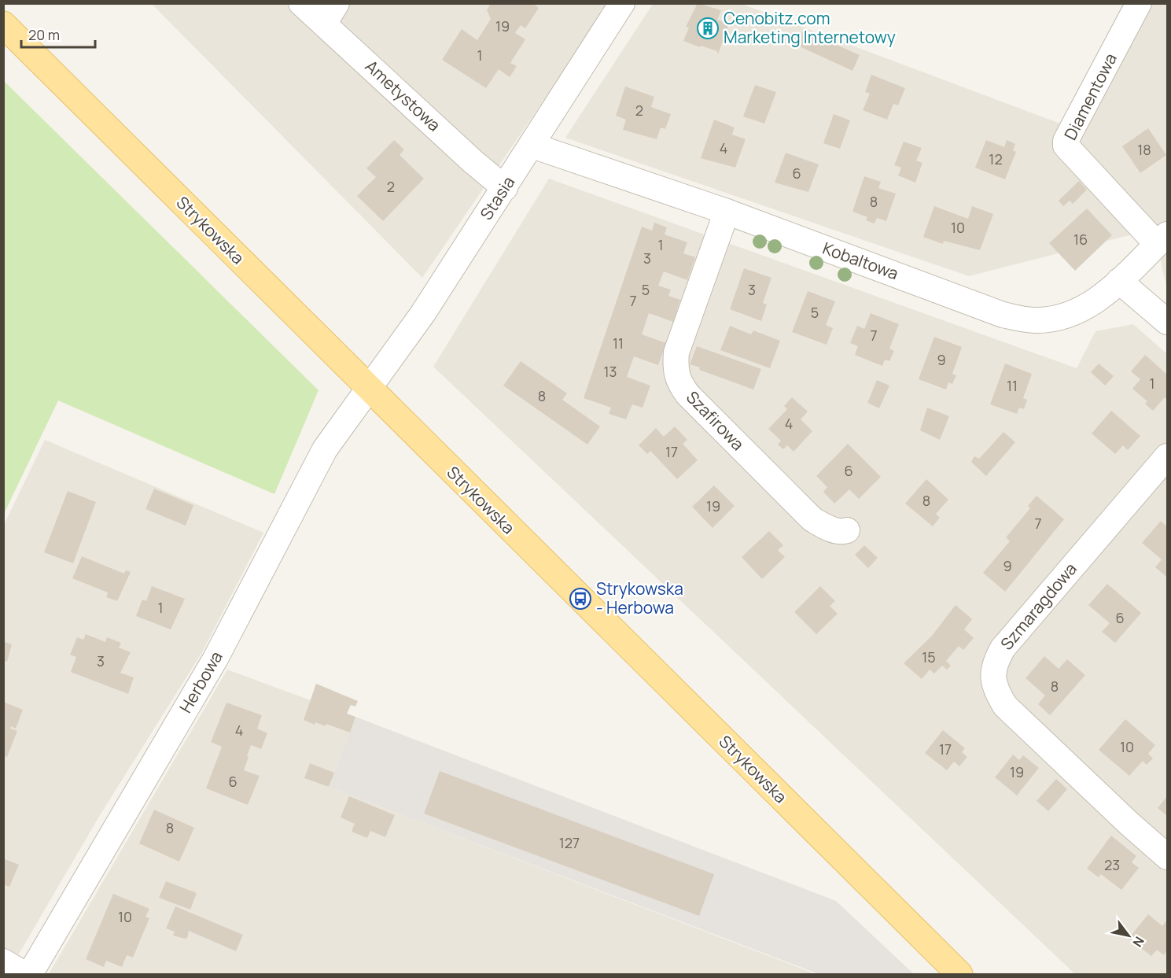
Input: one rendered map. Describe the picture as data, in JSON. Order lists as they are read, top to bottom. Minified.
{"streets":{"main road":["Strykowska"],"street":["Ametystowa","Diamentowa","Stasia","Kobaltowa","Szafirowa","Szmaragdowa","Herbowa"]},"crossings":[["Ametystowa","Stasia"],["Diamentowa","Kobaltowa"],["Stasia","Strykowska"],["Stasia","Kobaltowa"],["Stasia","Herbowa"],["Strykowska","Herbowa"],["Kobaltowa","Szafirowa"]],"places":{"building":["Cenobitz.com Marketing Internetowy"],"bus stop":["Strykowska - Herbowa"]},"house_numbers":["19","1","2","4","18","12","6","2","8","10","16","1","3","5","3","7","5","7","11","9","13","1","11","8","4","17","6","8","19","7","9","1","6","15","3","8","4","10","17","19","6","8","127","23","10"],"scale_bar":"20 m","north":"bottom right"}
